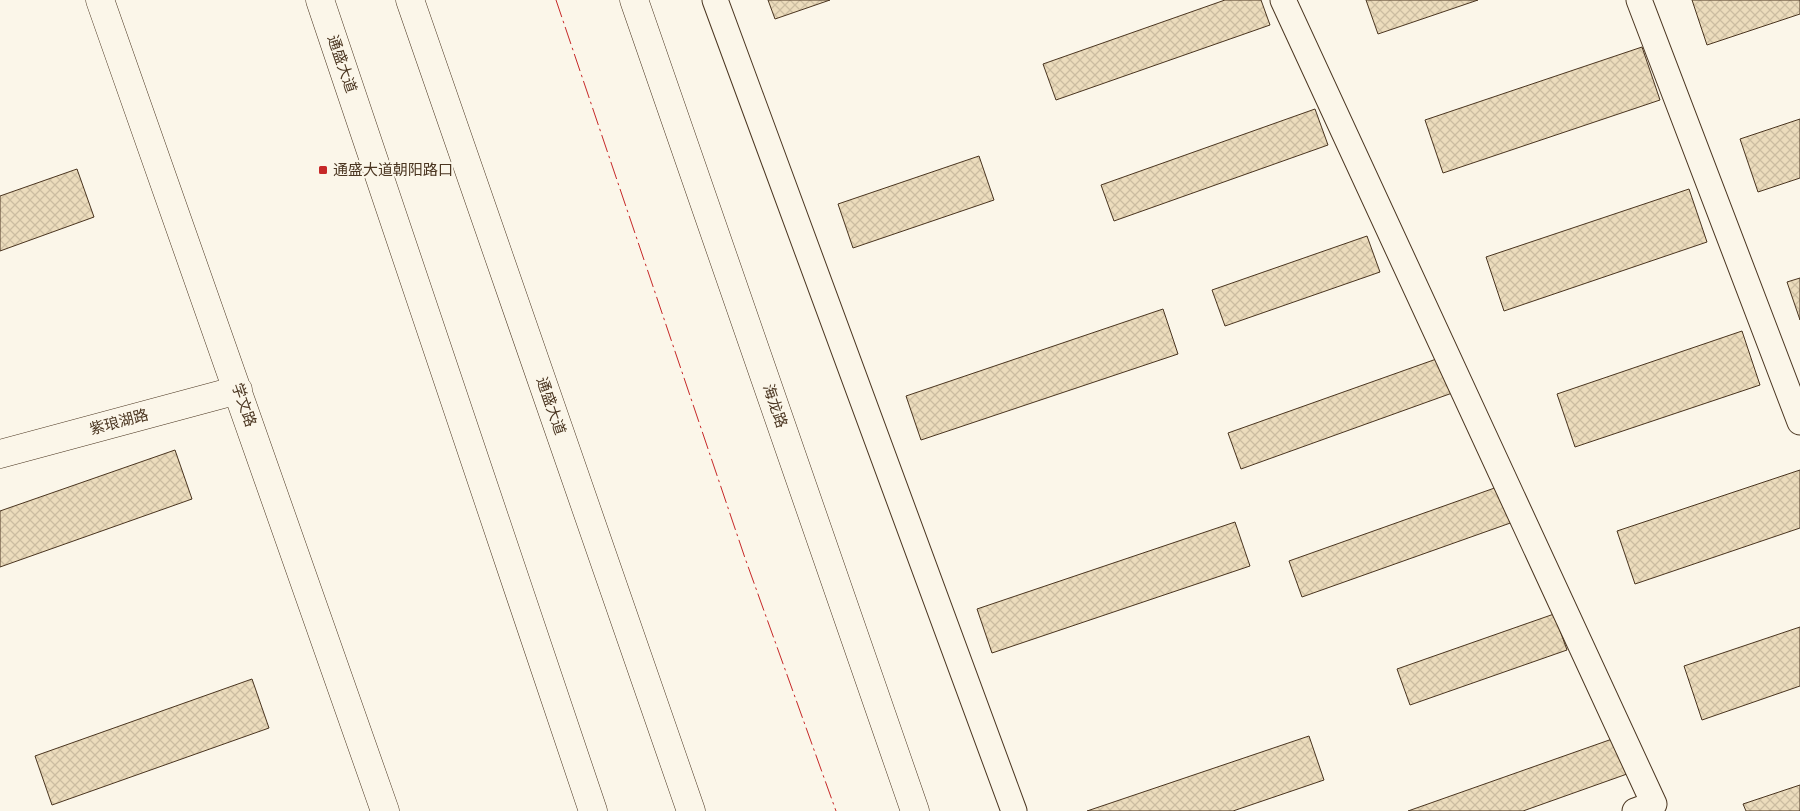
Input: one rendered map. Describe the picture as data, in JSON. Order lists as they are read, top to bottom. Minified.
{"streets":{"street":["通盛大道","学文路","海龙路","紫琅湖路"]},"crossings":[["学文路","紫琅湖路"]],"places":{"transit":["通盛大道朝阳路口"]}}
